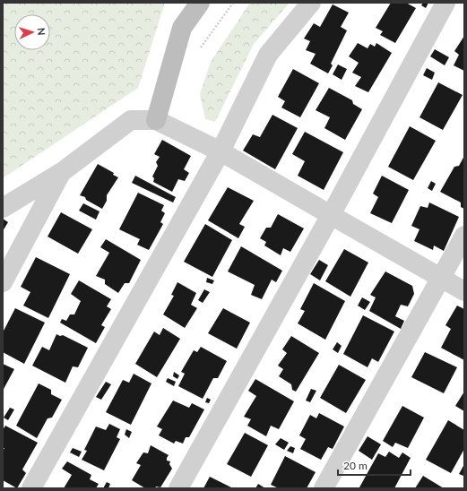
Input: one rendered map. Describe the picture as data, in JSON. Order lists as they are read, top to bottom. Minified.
{"scale_bar":"20 m","north":"right"}
